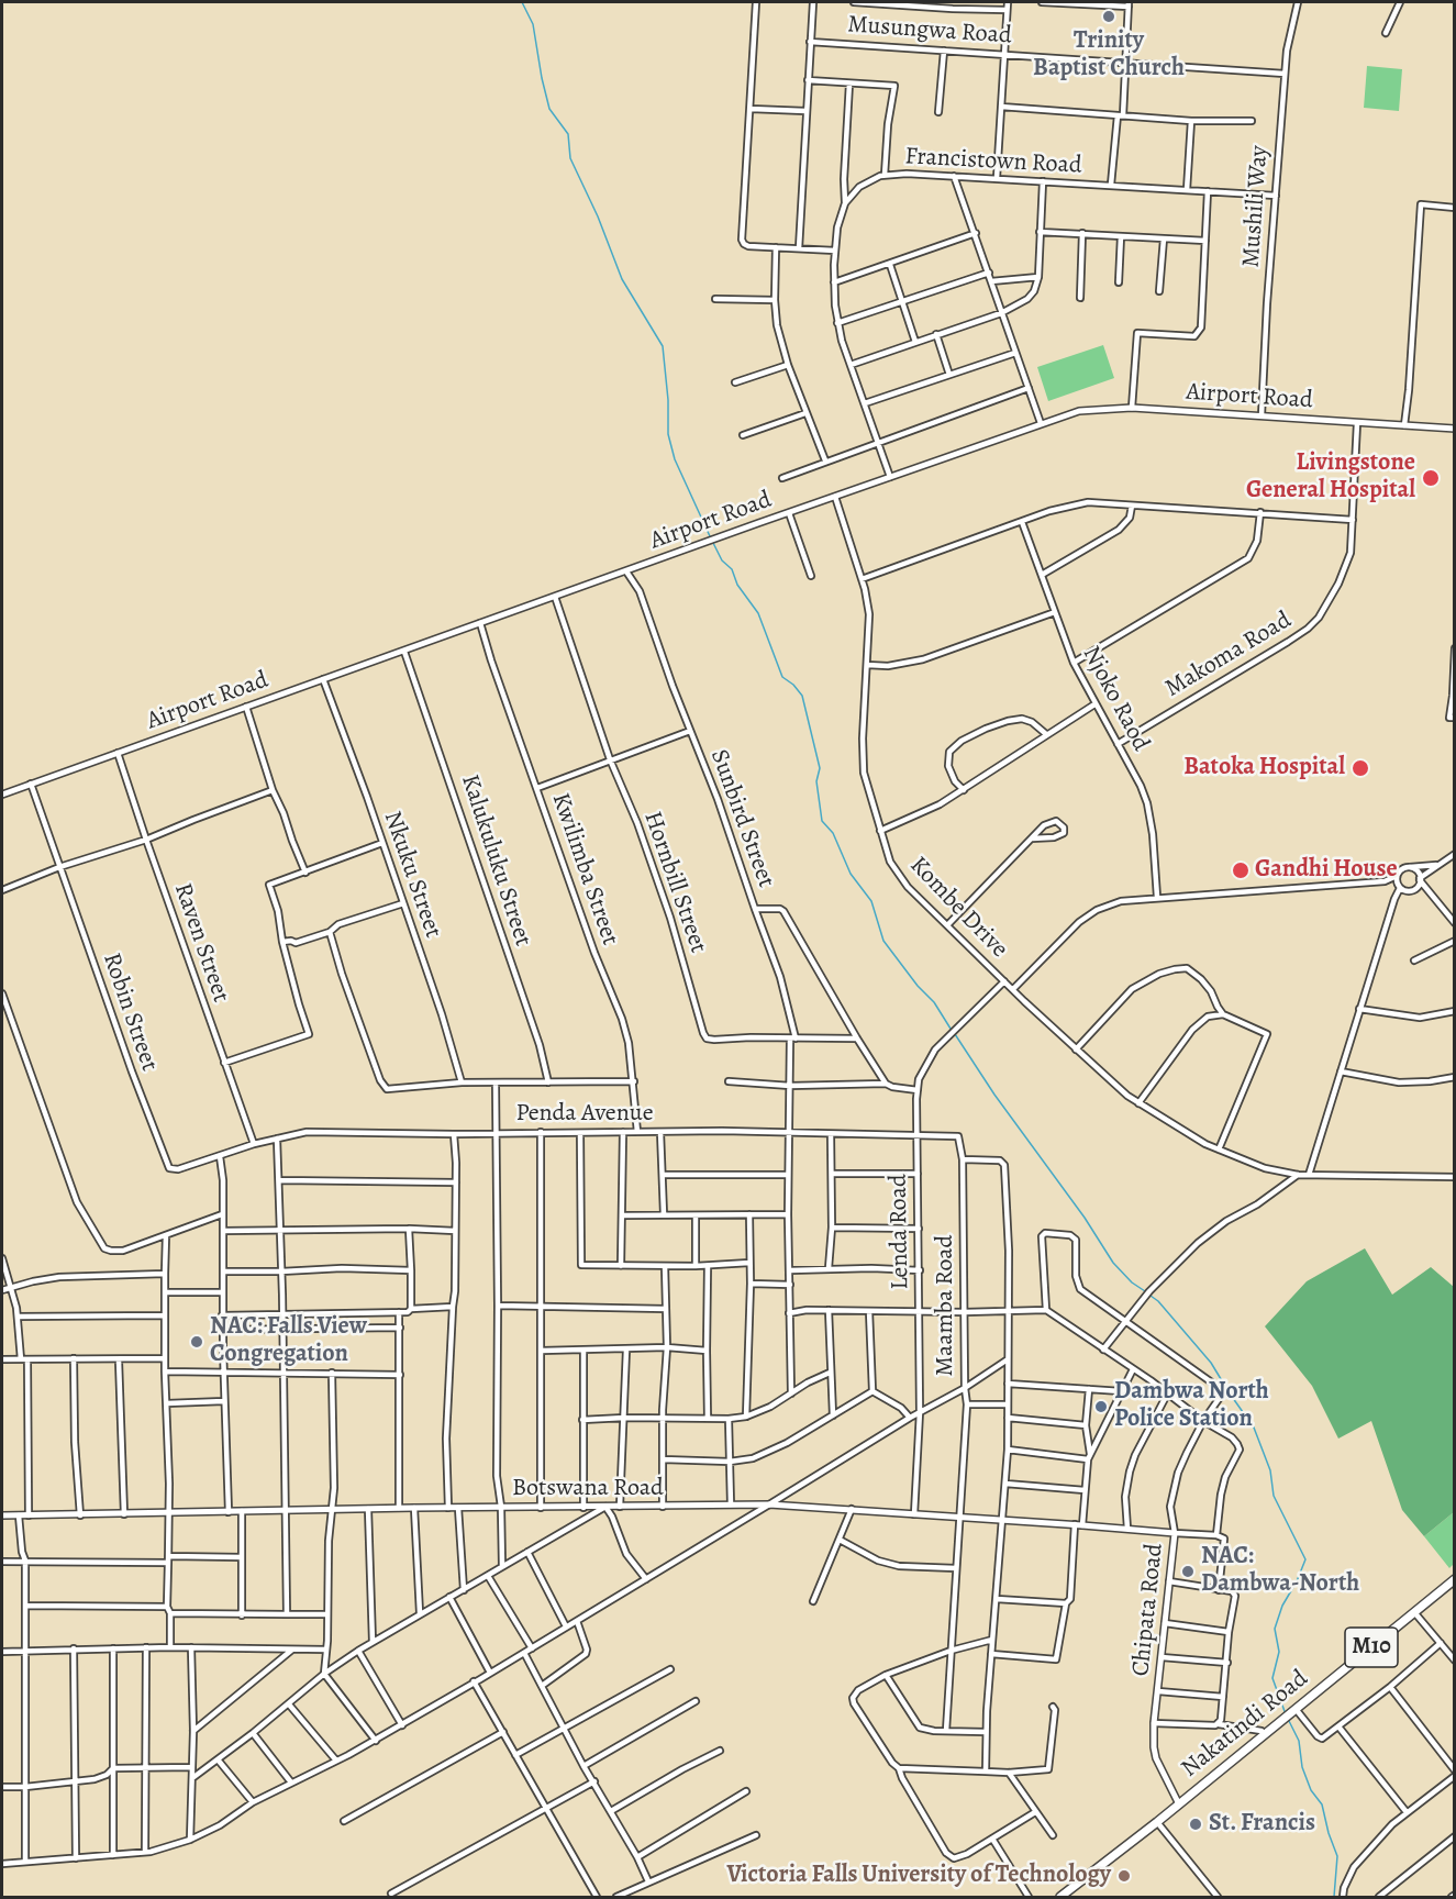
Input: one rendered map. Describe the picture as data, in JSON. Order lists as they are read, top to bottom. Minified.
{"streets":{"highway":["M10","Nakatindi Road"],"street":["Musungwa Road","Francistown Road","Mushili Way","Airport Road","Makoma Road","Njoko Raod","Sunbird Street","Kalukuluku Street","Kwilimba Street","Nkuku Street","Hornbill Street","Kombe Drive","Raven Street","Robin Street","Penda Avenue","Lenda Road","Maamba Road","Botswana Road","Chipata Road"]},"crossings":[["Musungwa Road","Mushili Way"],["Francistown Road","Mushili Way"],["Mushili Way","Airport Road"],["Airport Road","Makoma Road"],["Airport Road","Sunbird Street"],["Airport Road","Kalukuluku Street"],["Airport Road","Kwilimba Street"],["Airport Road","Nkuku Street"],["Airport Road","Hornbill Street"],["Airport Road","Kombe Drive"],["Airport Road","Raven Street"],["Airport Road","Robin Street"],["Makoma Road","Njoko Raod"],["Sunbird Street","Hornbill Street"],["Kwilimba Street","Penda Avenue"],["Kombe Drive","Lenda Road"],["Raven Street","Robin Street"],["Raven Street","Penda Avenue"],["Robin Street","Penda Avenue"],["Penda Avenue","Lenda Road"],["Penda Avenue","Maamba Road"],["Lenda Road","Maamba Road"],["Lenda Road","Botswana Road"],["Maamba Road","Botswana Road"],["Botswana Road","Chipata Road"],["Chipata Road","Nakatindi Road"]],"places":["Trinity Baptist Church","Livingstone General Hospital","Batoka Hospital","Gandhi House","NAC: Falls View Congregation","Dambwa North Police Station","NAC: Dambwa-North","St. Francis","Victoria Falls University of Technology"]}
